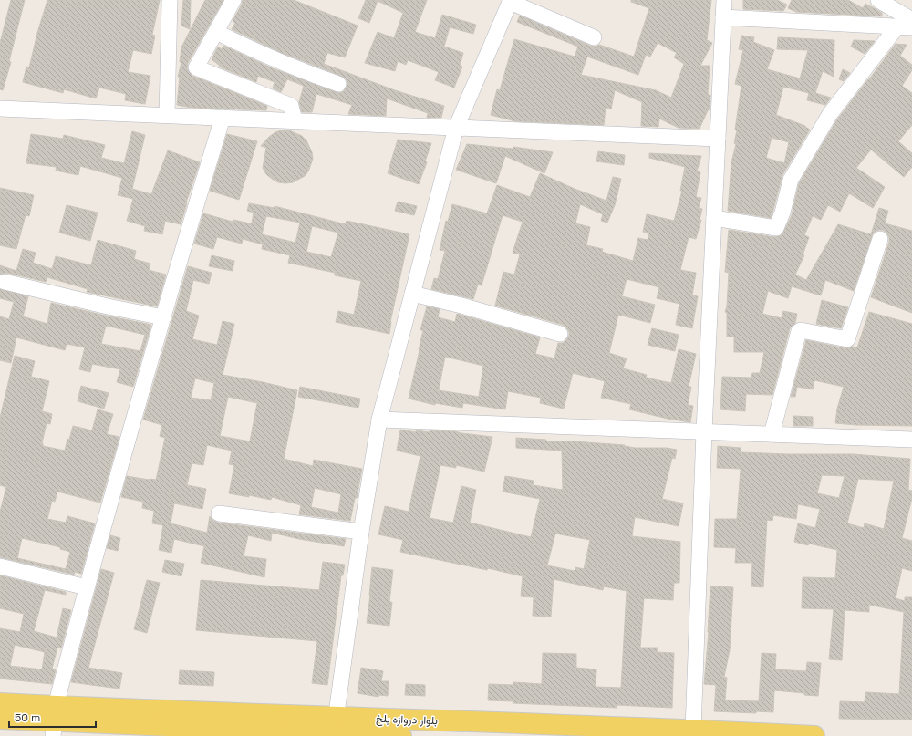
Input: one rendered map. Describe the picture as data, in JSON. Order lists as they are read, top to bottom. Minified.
{"streets":{"main road":["بلوار دروازه بلخ"]},"scale_bar":"50 m"}
